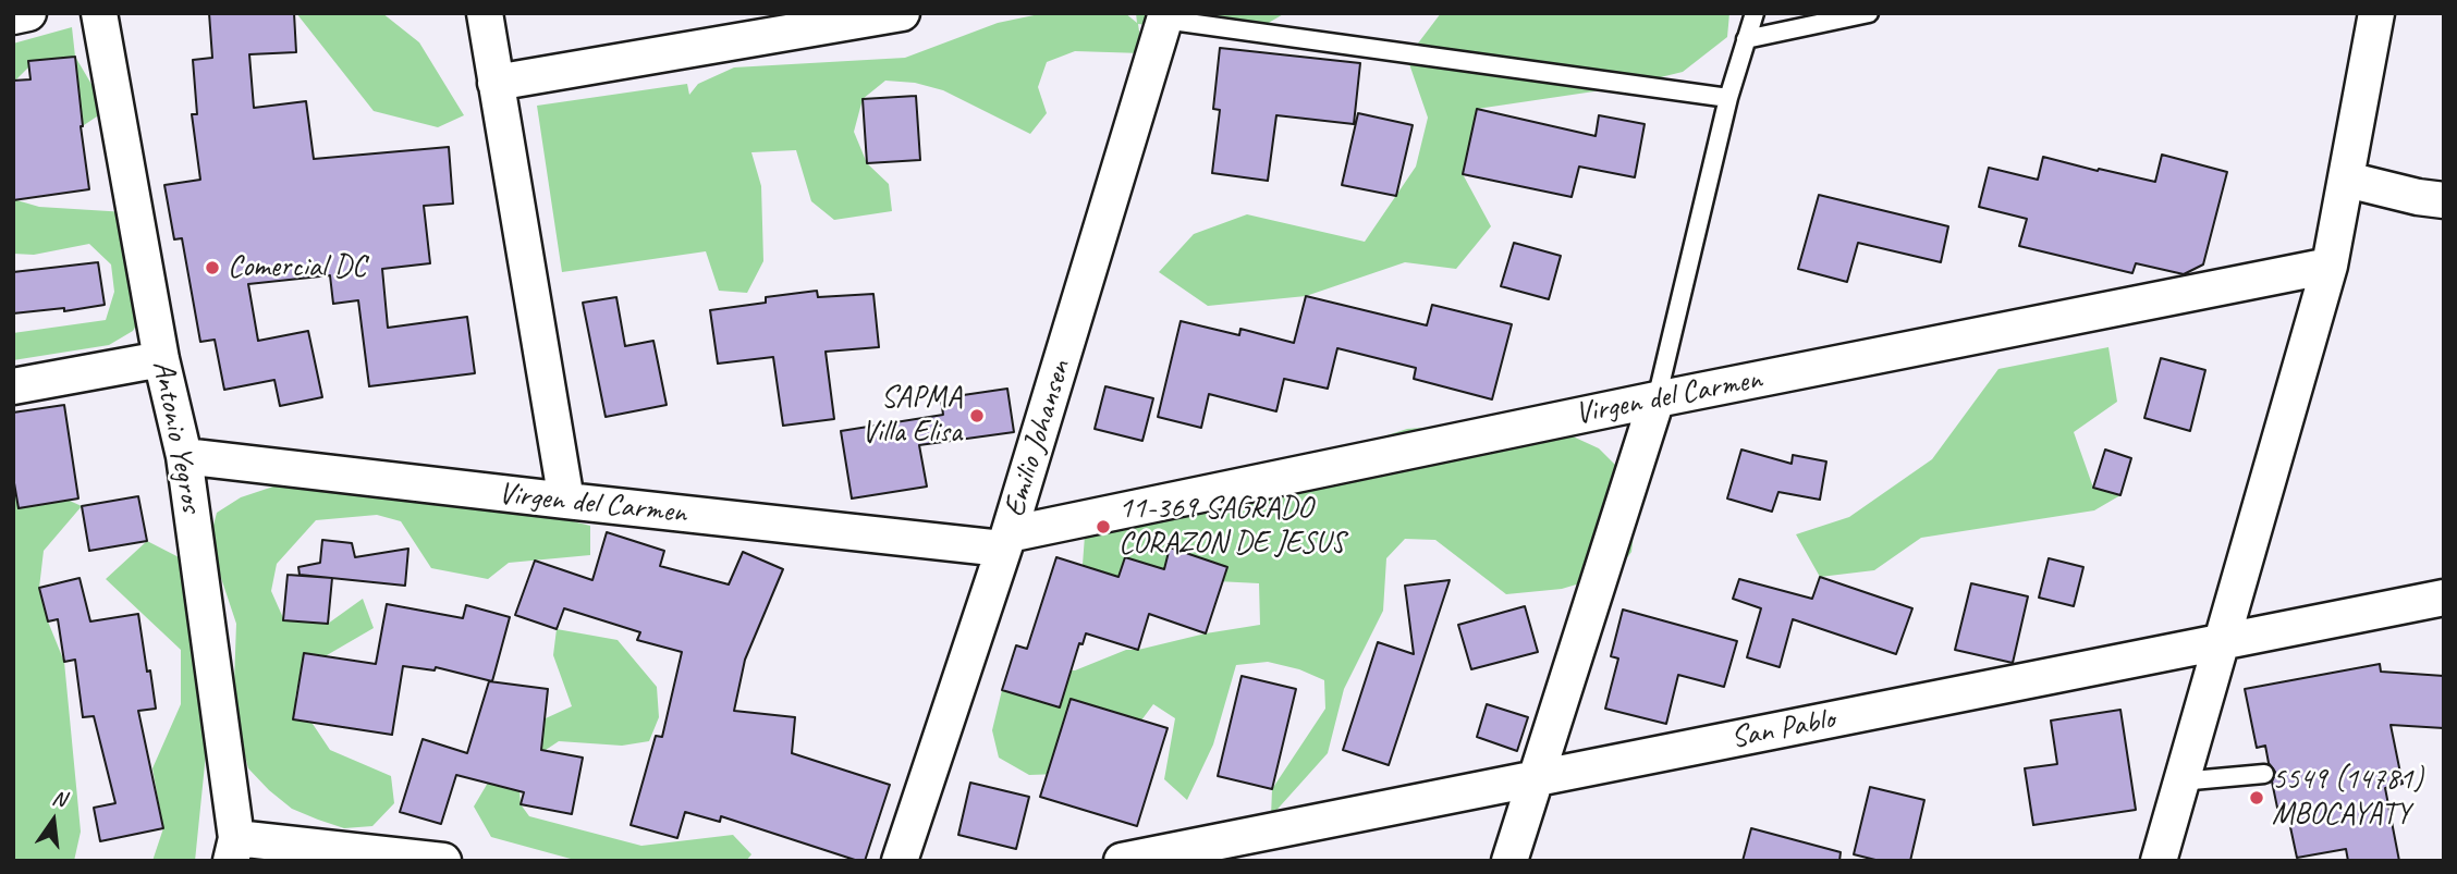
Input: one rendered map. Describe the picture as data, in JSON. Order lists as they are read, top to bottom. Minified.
{"streets":{"street":["Virgen del Carmen","Antonio Yegros","Emilio Johansen","San Pablo"]},"crossings":[["Virgen del Carmen","Antonio Yegros"],["Virgen del Carmen","Emilio Johansen"]],"places":["Comercial DC","SAPMA Villa Elisa","11-369 SAGRADO CORAZON DE JESUS","5549 (14781) MBOCAYATY"],"north":"top"}
